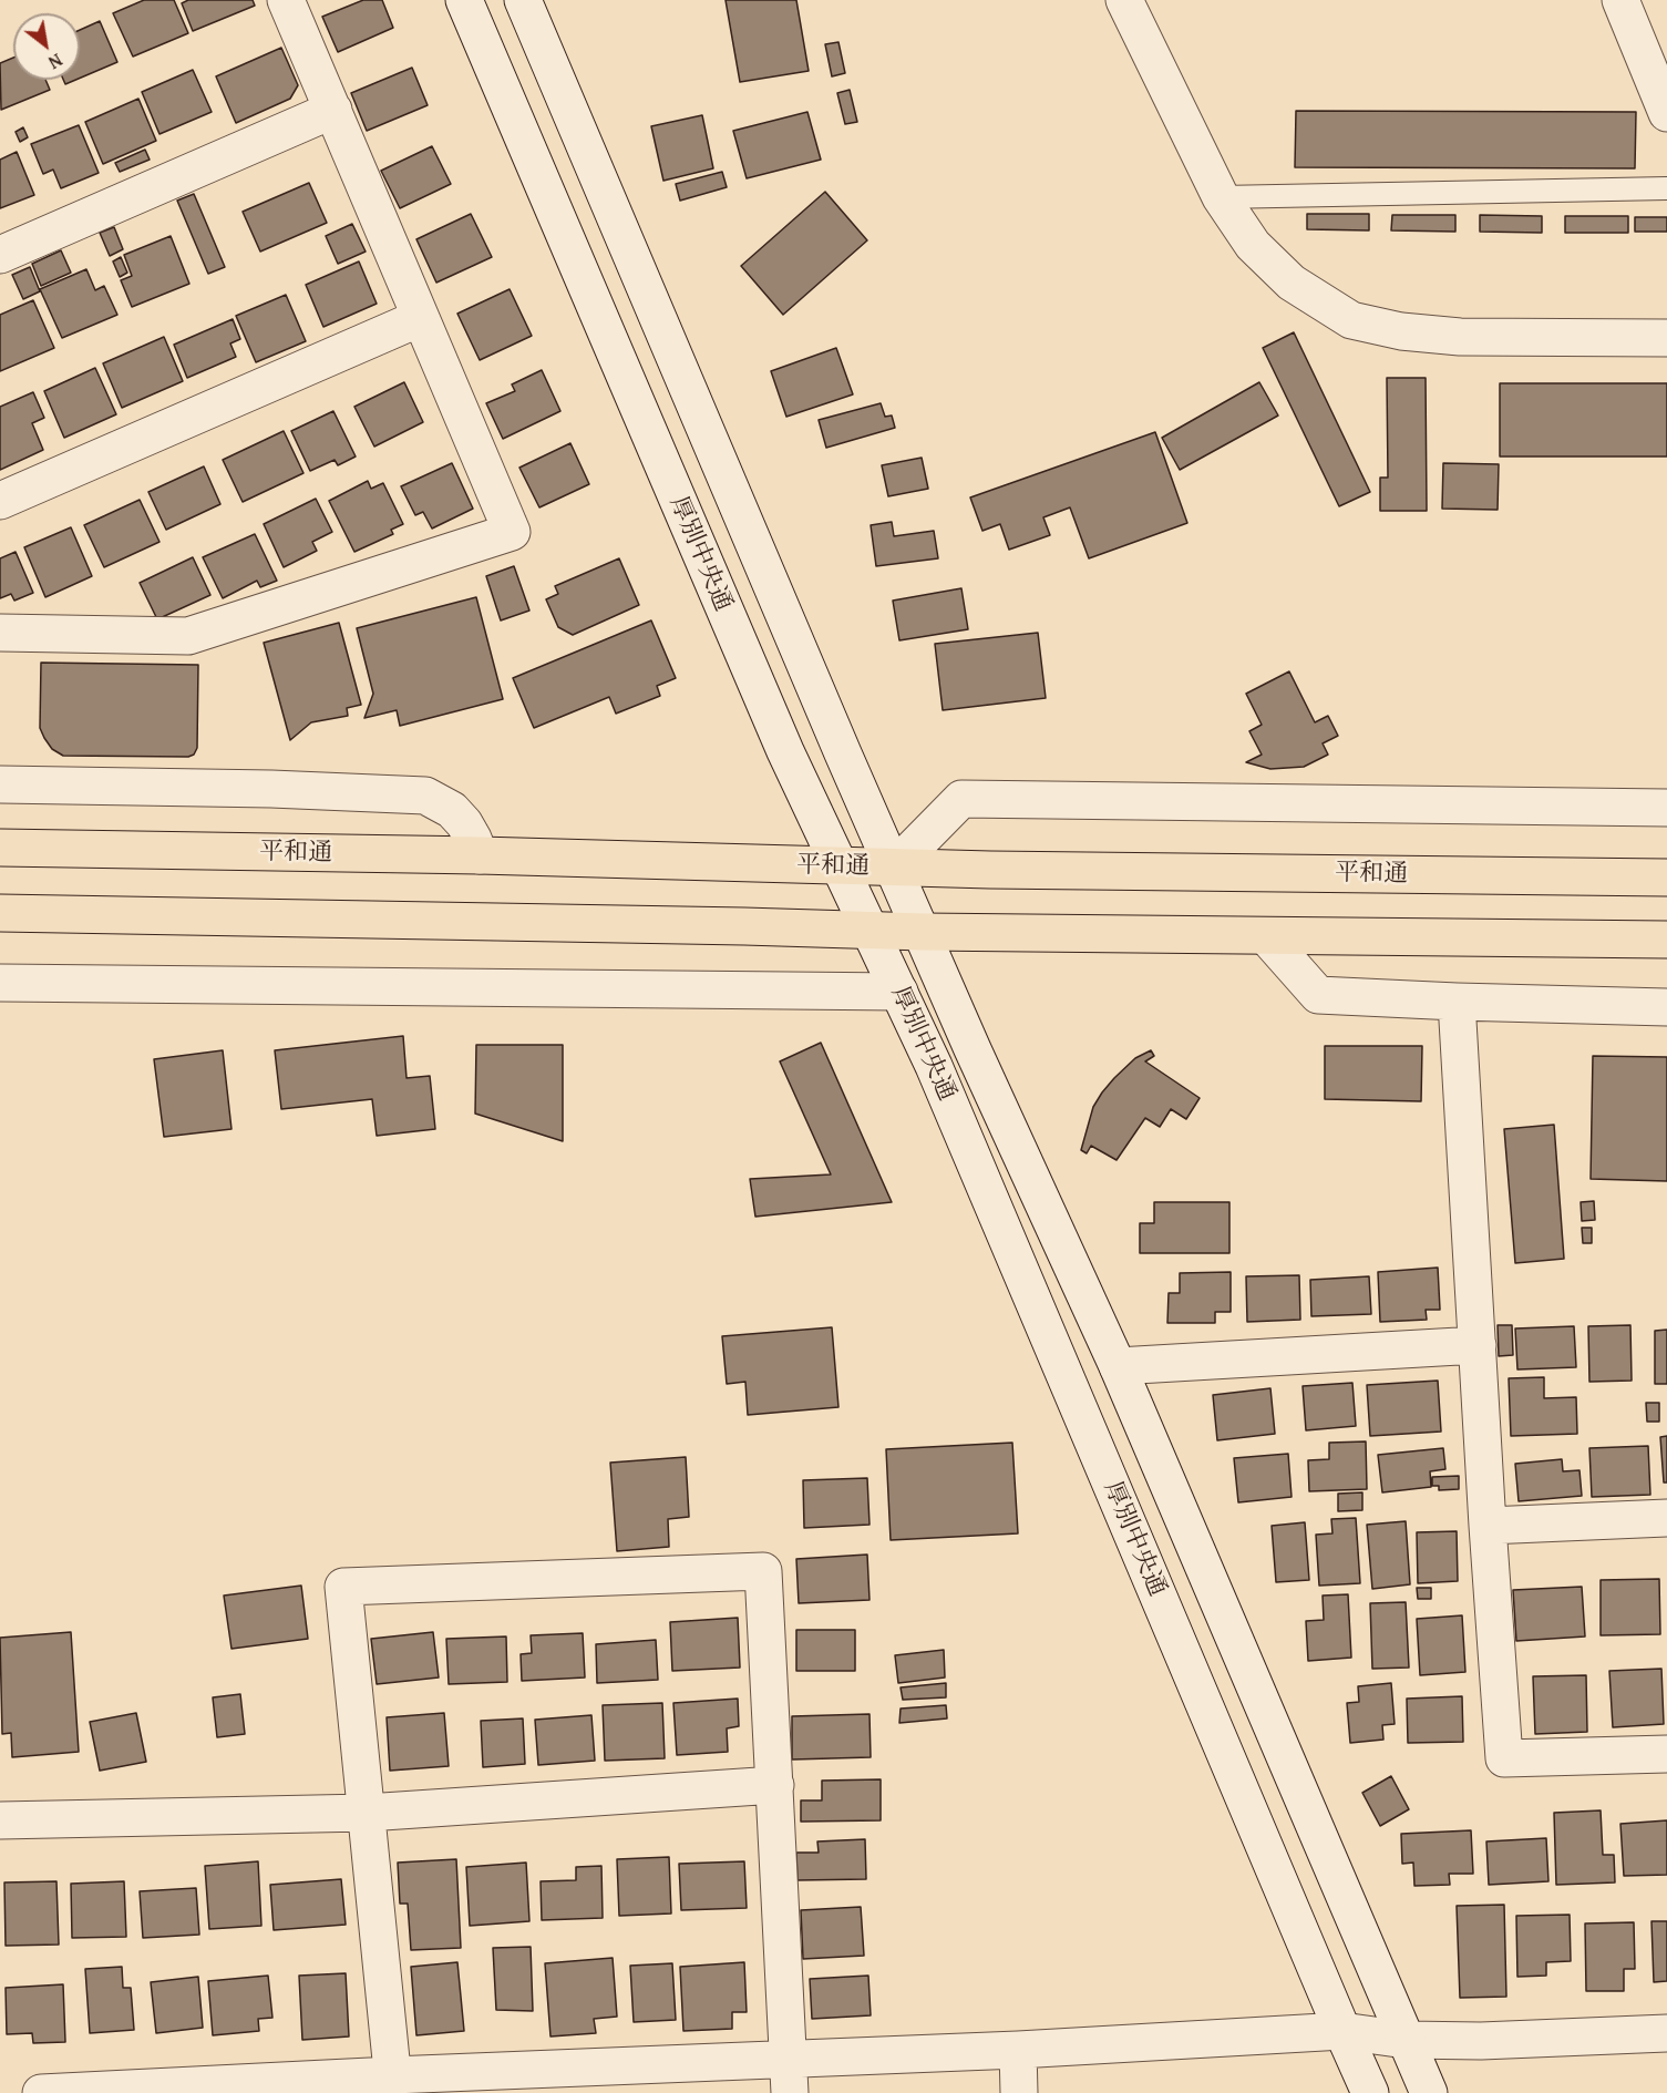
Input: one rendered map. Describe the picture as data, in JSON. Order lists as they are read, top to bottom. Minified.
{"streets":{"highway":["平和通"],"street":["厚別中央通"]},"crossings":[["厚別中央通","平和通"]],"north":"bottom right"}
